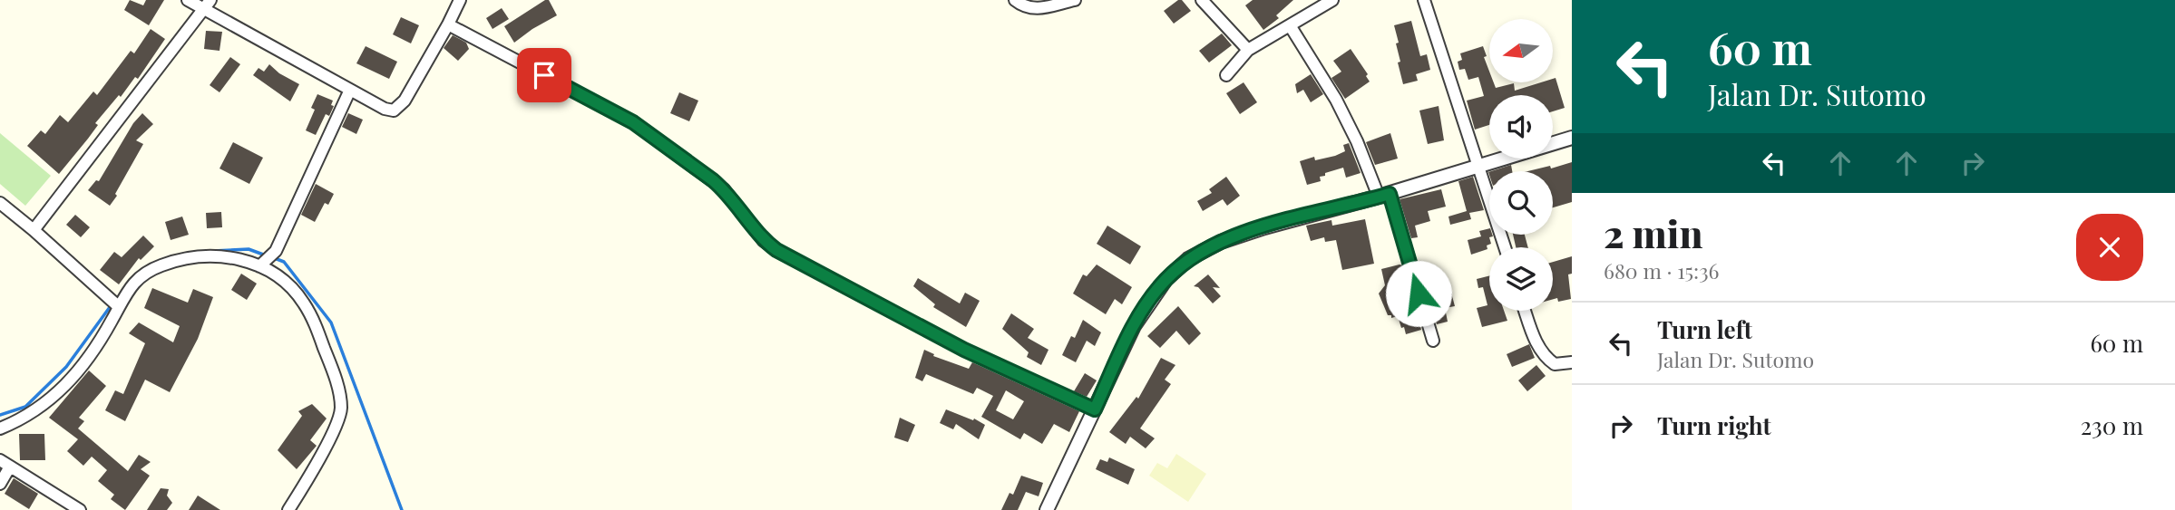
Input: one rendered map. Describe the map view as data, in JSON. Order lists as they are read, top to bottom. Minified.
{"north":"left","page":{"turn":["60 m","Jalan Dr. Sutomo"],"heading":["2 min","680 m · 15:36"],"list":[{"name":"Turn left","note":"Jalan Dr. Sutomo","value":"60 m"},{"name":"Turn right","value":"230 m"}]}}
